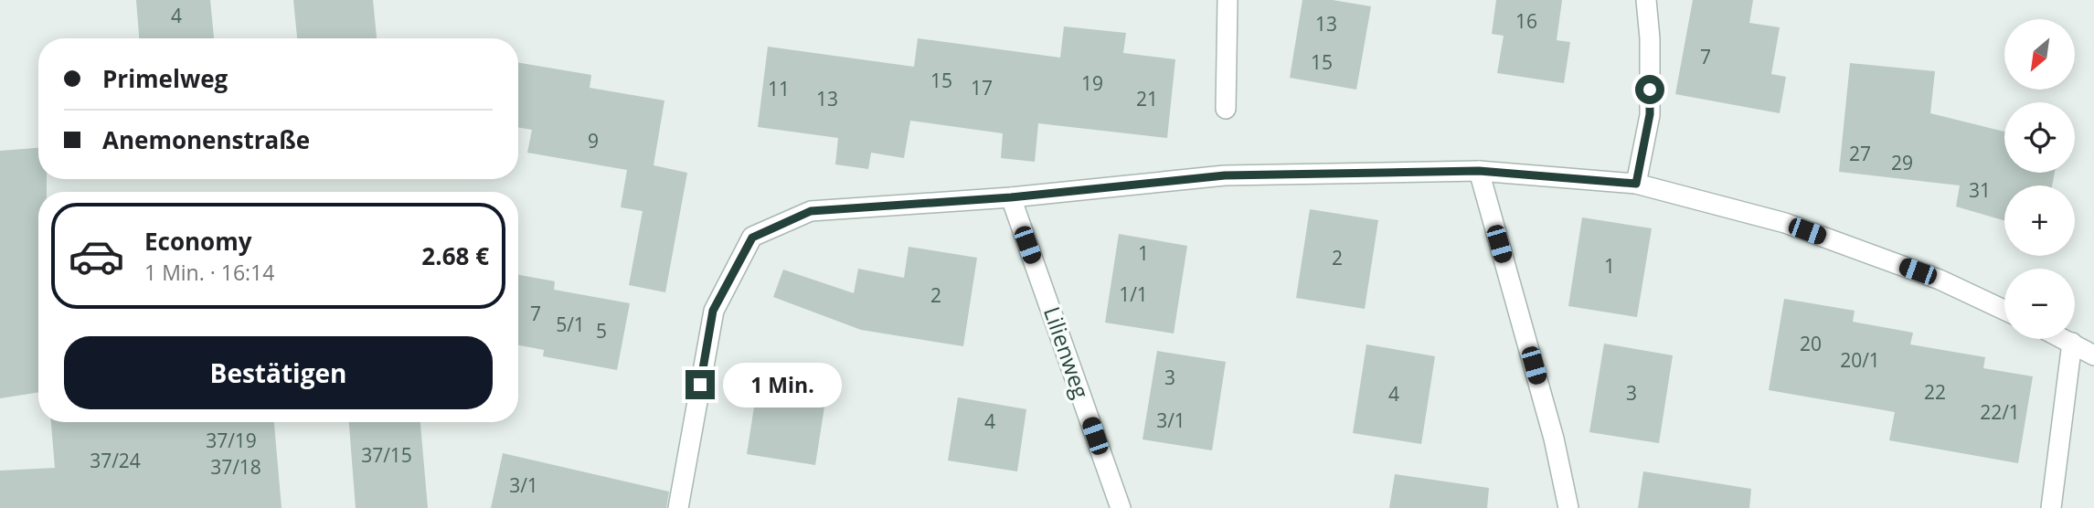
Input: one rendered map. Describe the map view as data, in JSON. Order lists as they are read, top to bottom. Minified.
{"streets":{"street":["Lilienweg"]},"house_numbers":["4","16","13","7","15","15","19","17","11","13","21","9","27","29","31","1","2","1","1/1","2","7","5/1","5","20","20/1","3","22","3","4","22/1","3/1","4","37/19","37/15","37/24","37/18","3/1"],"north":"bottom left","page":{"map_buttons":["+","−"],"banner":["Primelweg","Anemonenstraße"],"list":[{"name":"Economy","note":"1 Min. · 16:14","value":"2.68 €"}],"buttons":"Bestätigen","bubble":"1 Min."}}
